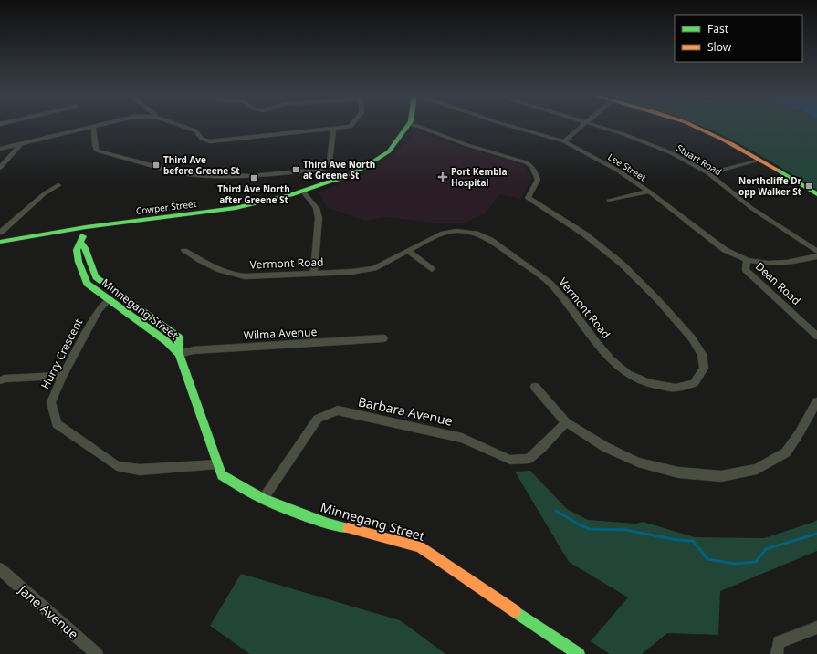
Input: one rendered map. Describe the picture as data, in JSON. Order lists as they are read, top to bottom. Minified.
{"streets":{"main road":["Cowper Street","Minnegang Street"],"street":["Stuart Road","Lee Street","Vermont Road","Dean Road","Wilma Avenue","Hurry Crescent","Barbara Avenue","Jane Avenue"]},"crossings":[["Lee Street","Dean Road"],["Cowper Street","Minnegang Street"],["Minnegang Street","Wilma Avenue"],["Minnegang Street","Hurry Crescent"],["Minnegang Street","Barbara Avenue"]],"places":{"transit":["Third Ave before Greene St","Third Ave North at Greene St","Third Ave North after Greene St","Northcliffe Dr opp Walker St"],"health":["Port Kembla Hospital"]},"legend":["Fast","Slow"]}
